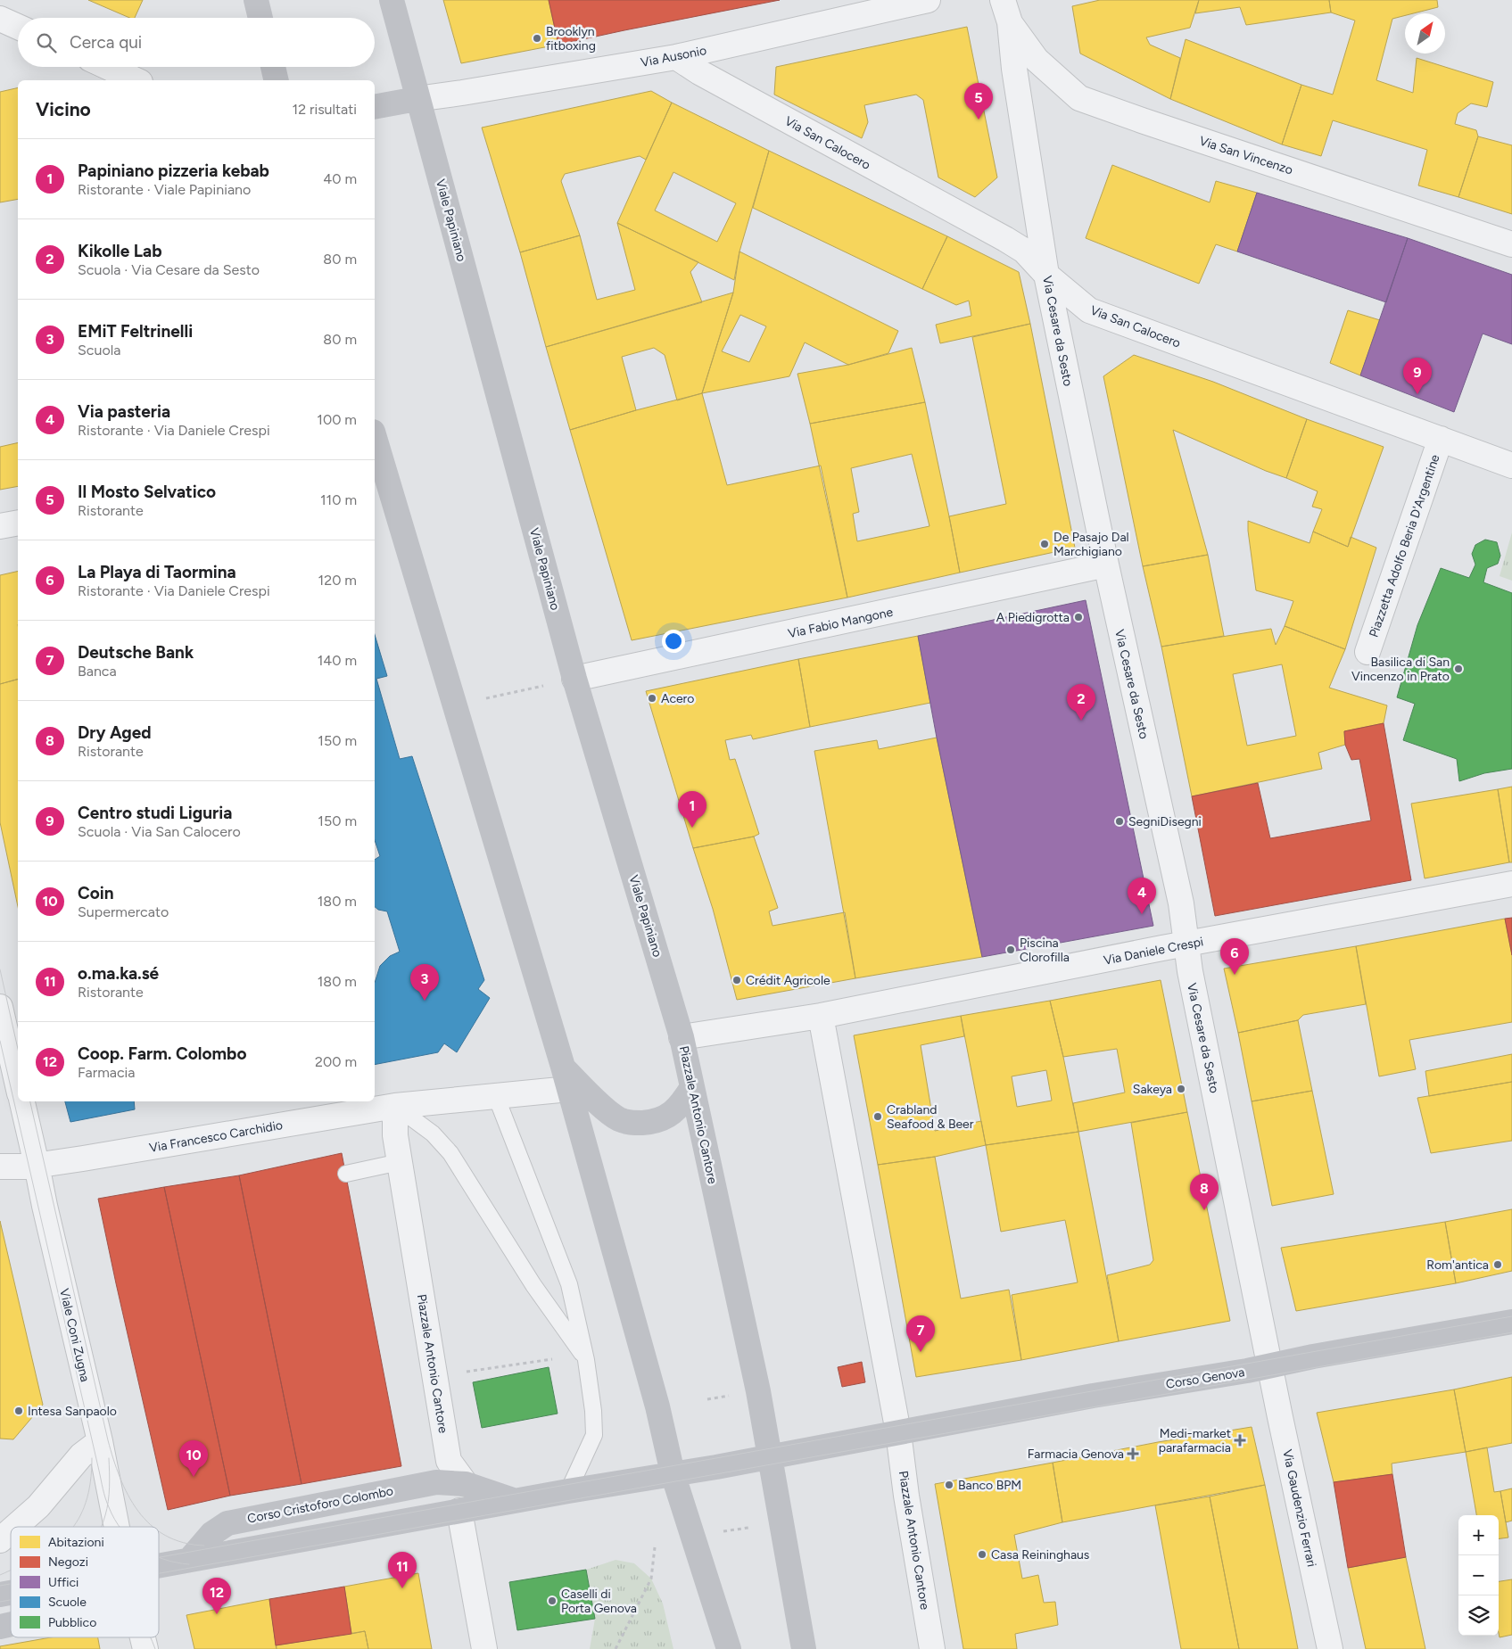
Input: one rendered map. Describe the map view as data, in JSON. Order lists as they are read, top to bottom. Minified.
{"streets":{"main road":["Viale Papiniano","Piazzale Antonio Cantore","Corso Genova","Corso Cristoforo Colombo"],"street":["Via Ausonio","Via San Calocero","Via San Vincenzo","Via Cesare da Sesto","Piazzetta Adolfo Beria D'Argentine","Via Fabio Mangone","Via Daniele Crespi","Via Francesco Carchidio","Viale Coni Zugna","Via Gaudenzio Ferrari"]},"crossings":[["Via Ausonio","Via San Calocero"],["Via Ausonio","Viale Papiniano"],["Via San Calocero","Via Cesare da Sesto"],["Via San Calocero","Piazzetta Adolfo Beria D'Argentine"],["Via San Vincenzo","Via Cesare da Sesto"],["Viale Papiniano","Via Fabio Mangone"],["Viale Papiniano","Piazzale Antonio Cantore"],["Via Cesare da Sesto","Via Fabio Mangone"],["Via Cesare da Sesto","Via Daniele Crespi"],["Via Cesare da Sesto","Corso Genova"],["Via Cesare da Sesto","Via Gaudenzio Ferrari"],["Via Daniele Crespi","Piazzale Antonio Cantore"],["Piazzale Antonio Cantore","Via Francesco Carchidio"],["Piazzale Antonio Cantore","Corso Genova"],["Piazzale Antonio Cantore","Corso Cristoforo Colombo"],["Via Francesco Carchidio","Viale Coni Zugna"],["Corso Genova","Via Gaudenzio Ferrari"]],"places":{"other":["Brooklyn fitboxing","De Pasajo Dal Marchigiano","A Piedigrotta","Basilica di San Vincenzo in Prato","Acero","SegniDisegni","Piscina Clorofilla","Crédit Agricole","Sakeya","Crabland Seafood & Beer","Rom'antica","Intesa Sanpaolo","Banco BPM","Casa Reininghaus","Caselli di Porta Genova"],"health":["Medi-market parafarmacia","Farmacia Genova"]},"legend":["Abitazioni","Negozi","Uffici","Scuole","Pubblico"],"north":"top right","page":{"search":"Cerca qui","heading":["Vicino","12 risultati"],"pins":["5","9","2","1","4","6","3","8","7","10","11","12"],"list":[{"mark":"1","name":"Papiniano pizzeria kebab","note":"Ristorante · Viale Papiniano","value":"40 m"},{"mark":"2","name":"Kikolle Lab","note":"Scuola · Via Cesare da Sesto","value":"80 m"},{"mark":"3","name":"EMiT Feltrinelli","note":"Scuola","value":"80 m"},{"mark":"4","name":"Via pasteria","note":"Ristorante · Via Daniele Crespi","value":"100 m"},{"mark":"5","name":"Il Mosto Selvatico","note":"Ristorante","value":"110 m"},{"mark":"6","name":"La Playa di Taormina","note":"Ristorante · Via Daniele Crespi","value":"120 m"},{"mark":"7","name":"Deutsche Bank","note":"Banca","value":"140 m"},{"mark":"8","name":"Dry Aged","note":"Ristorante","value":"150 m"},{"mark":"9","name":"Centro studi Liguria","note":"Scuola · Via San Calocero","value":"150 m"},{"mark":"10","name":"Coin","note":"Supermercato","value":"180 m"},{"mark":"11","name":"o.ma.ka.sé","note":"Ristorante","value":"180 m"},{"mark":"12","name":"Coop. Farm. Colombo","note":"Farmacia","value":"200 m"}],"map_buttons":["+","−"]}}
